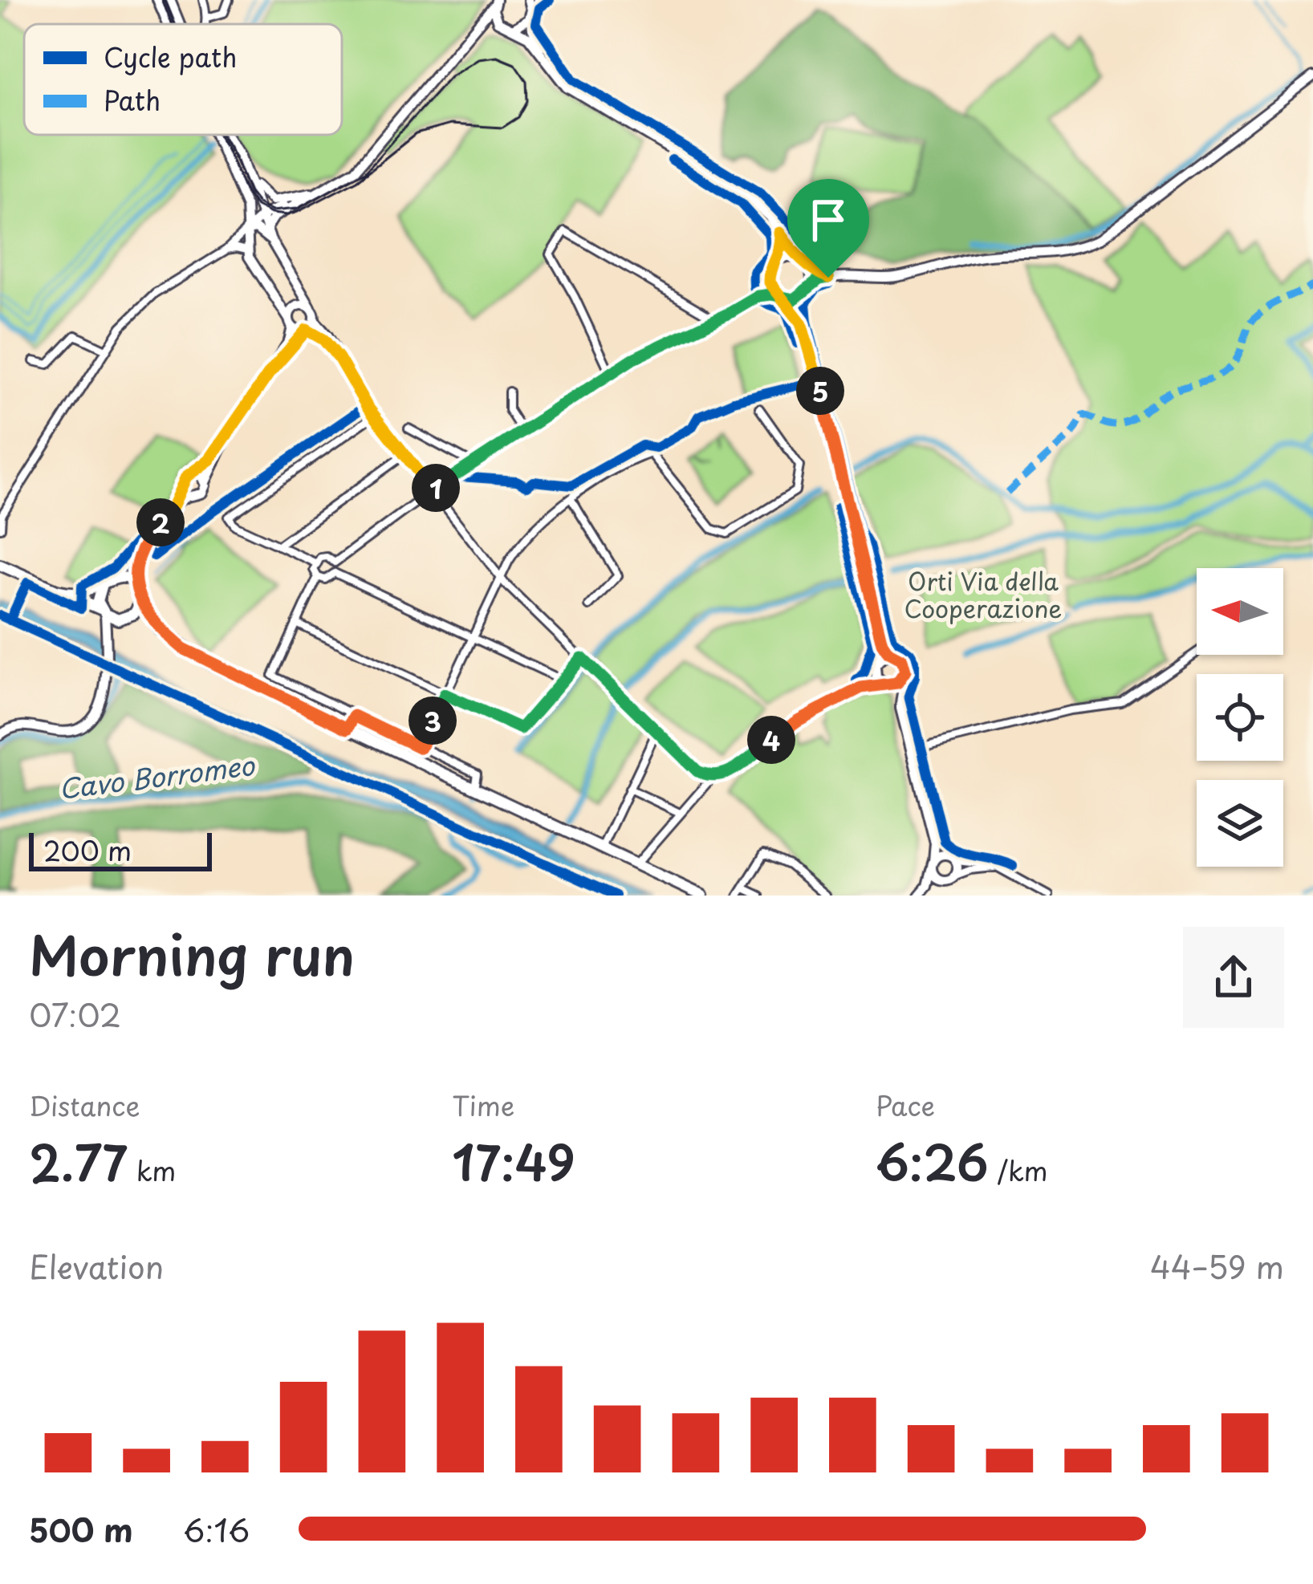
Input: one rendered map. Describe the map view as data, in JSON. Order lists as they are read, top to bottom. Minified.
{"water":["Cavo Borromeo"],"parks":["Orti Via della Cooperazione"],"legend":["Cycle path","Path"],"scale_bar":"200 m","north":"left","page":{"pins":["5","1","2","3","4"],"scale":"200 m","heading":["Morning run","07:02"],"stats":[["Distance","2.77 km"],["Time","17:49"],["Pace","6:26 /km"]],"chart":["Elevation","44–59 m"],"list":[{"name":"500 m","note":"6:16"}]}}
